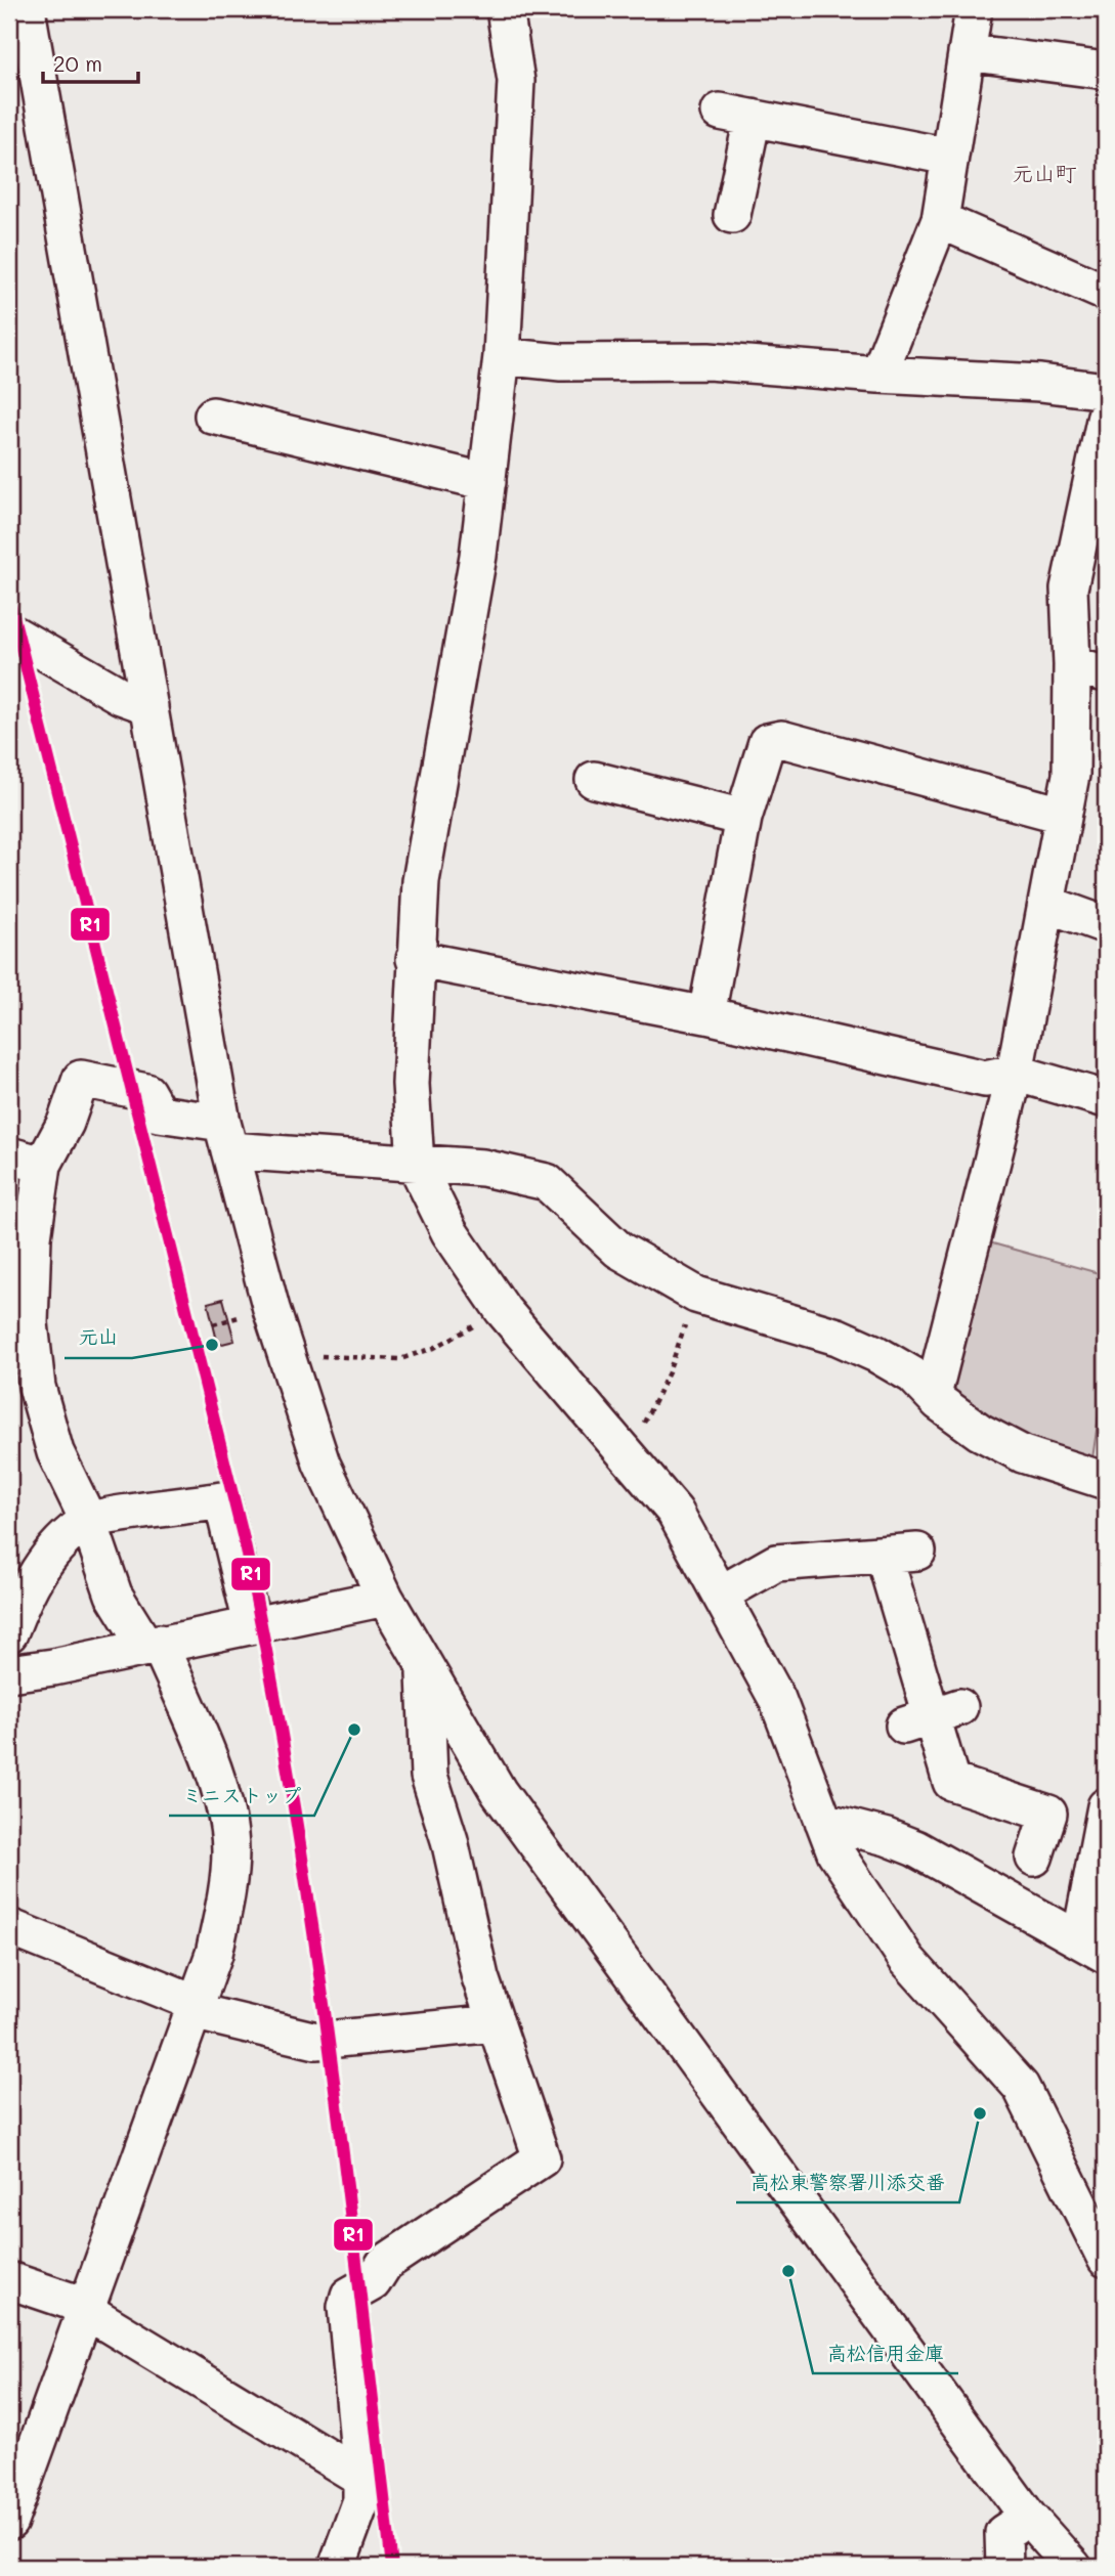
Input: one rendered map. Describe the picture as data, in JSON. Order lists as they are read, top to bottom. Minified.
{"districts":["元山町"],"places":["元山","ミニストップ","高松東警察署川添交番","高松信用金庫"],"lines":["transit line R1"],"scale_bar":"20 m"}
